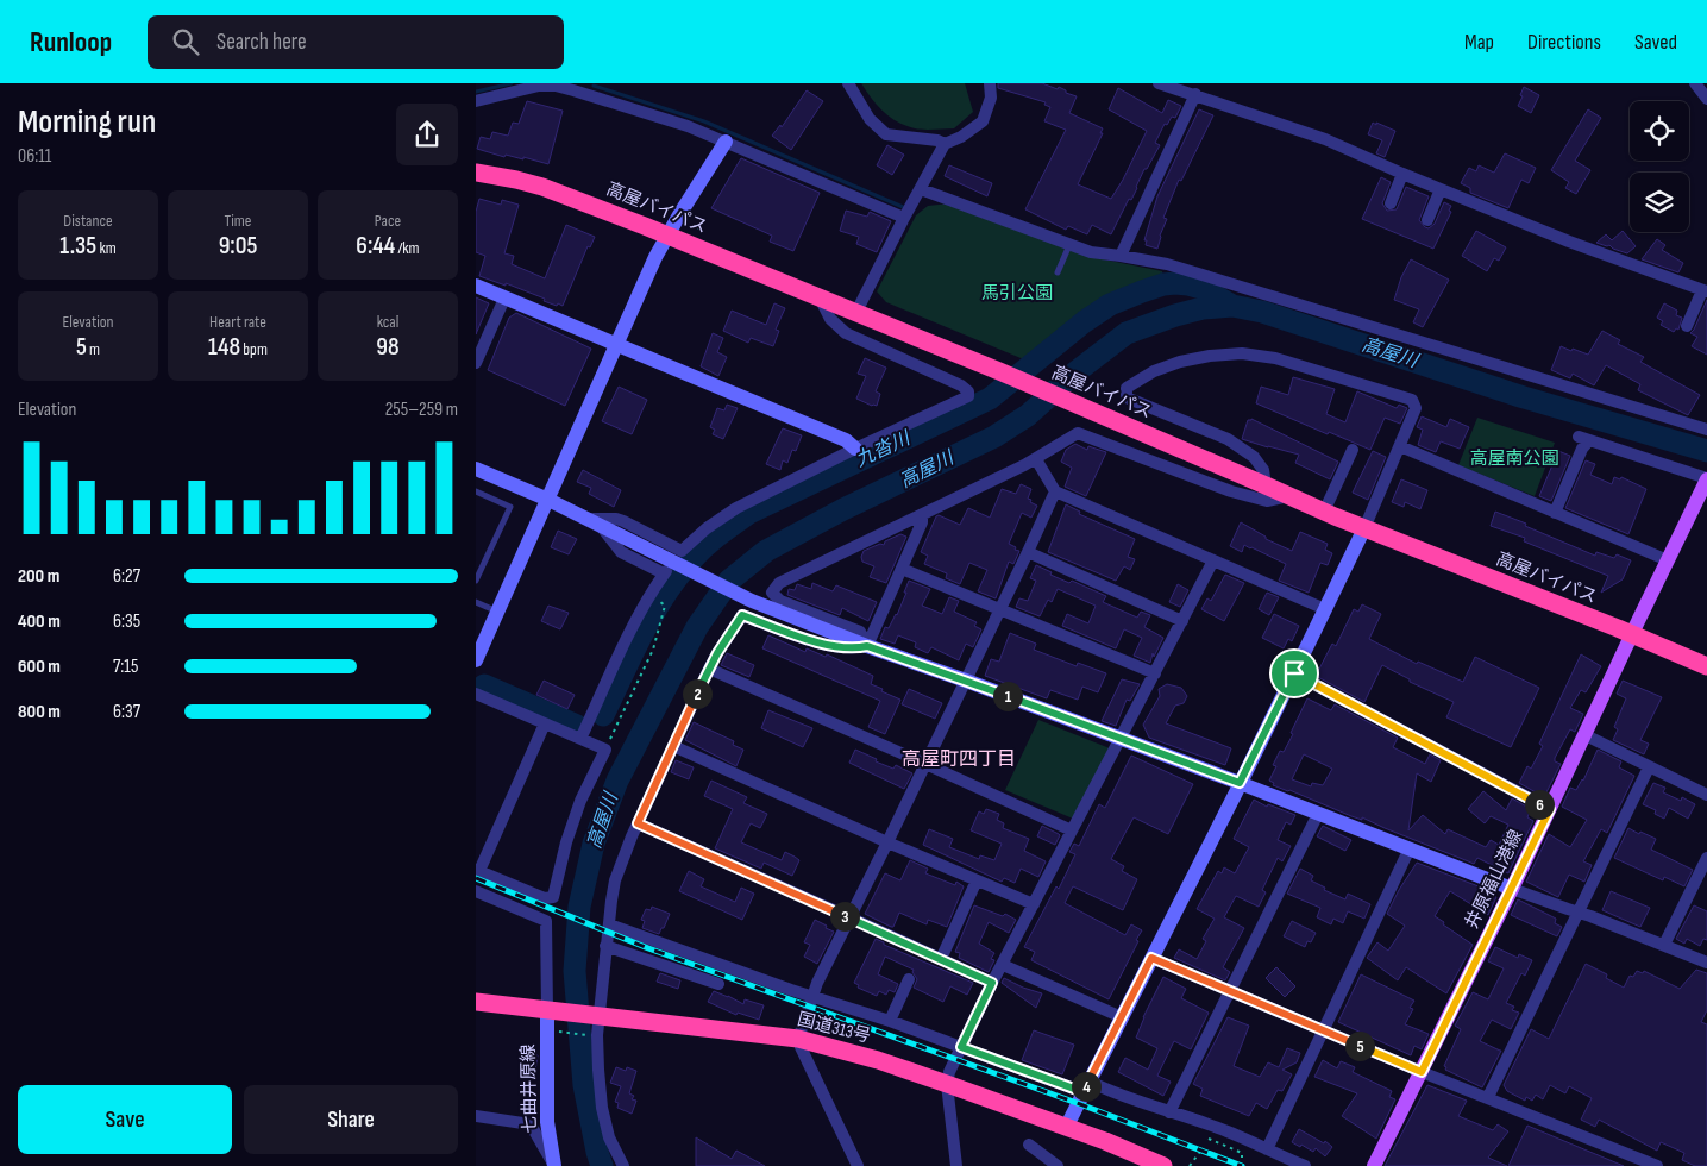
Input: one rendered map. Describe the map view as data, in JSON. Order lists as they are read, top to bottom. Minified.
{"streets":{"highway":["高屋バイパス","国道313号"],"main road":["井原福山港線"],"street":["七曲井原線"]},"crossings":[["高屋バイパス","井原福山港線"],["国道313号","七曲井原線"]],"districts":["高屋町四丁目"],"water":["高屋川","九沓川"],"parks":["馬引公園","高屋南公園"],"page":{"header":"Runloop","search":"Search here","nav":["Map","Directions","Saved"],"heading":["Morning run","06:11"],"stats":[["Distance","1.35 km"],["Time","9:05"],["Pace","6:44 /km"],["Elevation","5 m"],["Heart rate","148 bpm"],["kcal","98"]],"chart":["Elevation","255–259 m"],"list":[{"name":"200 m","note":"6:27"},{"name":"400 m","note":"6:35"},{"name":"600 m","note":"7:15"},{"name":"800 m","note":"6:37"}],"pins":["2","1","6","3","5","4"],"buttons":["Save","Share"]}}
